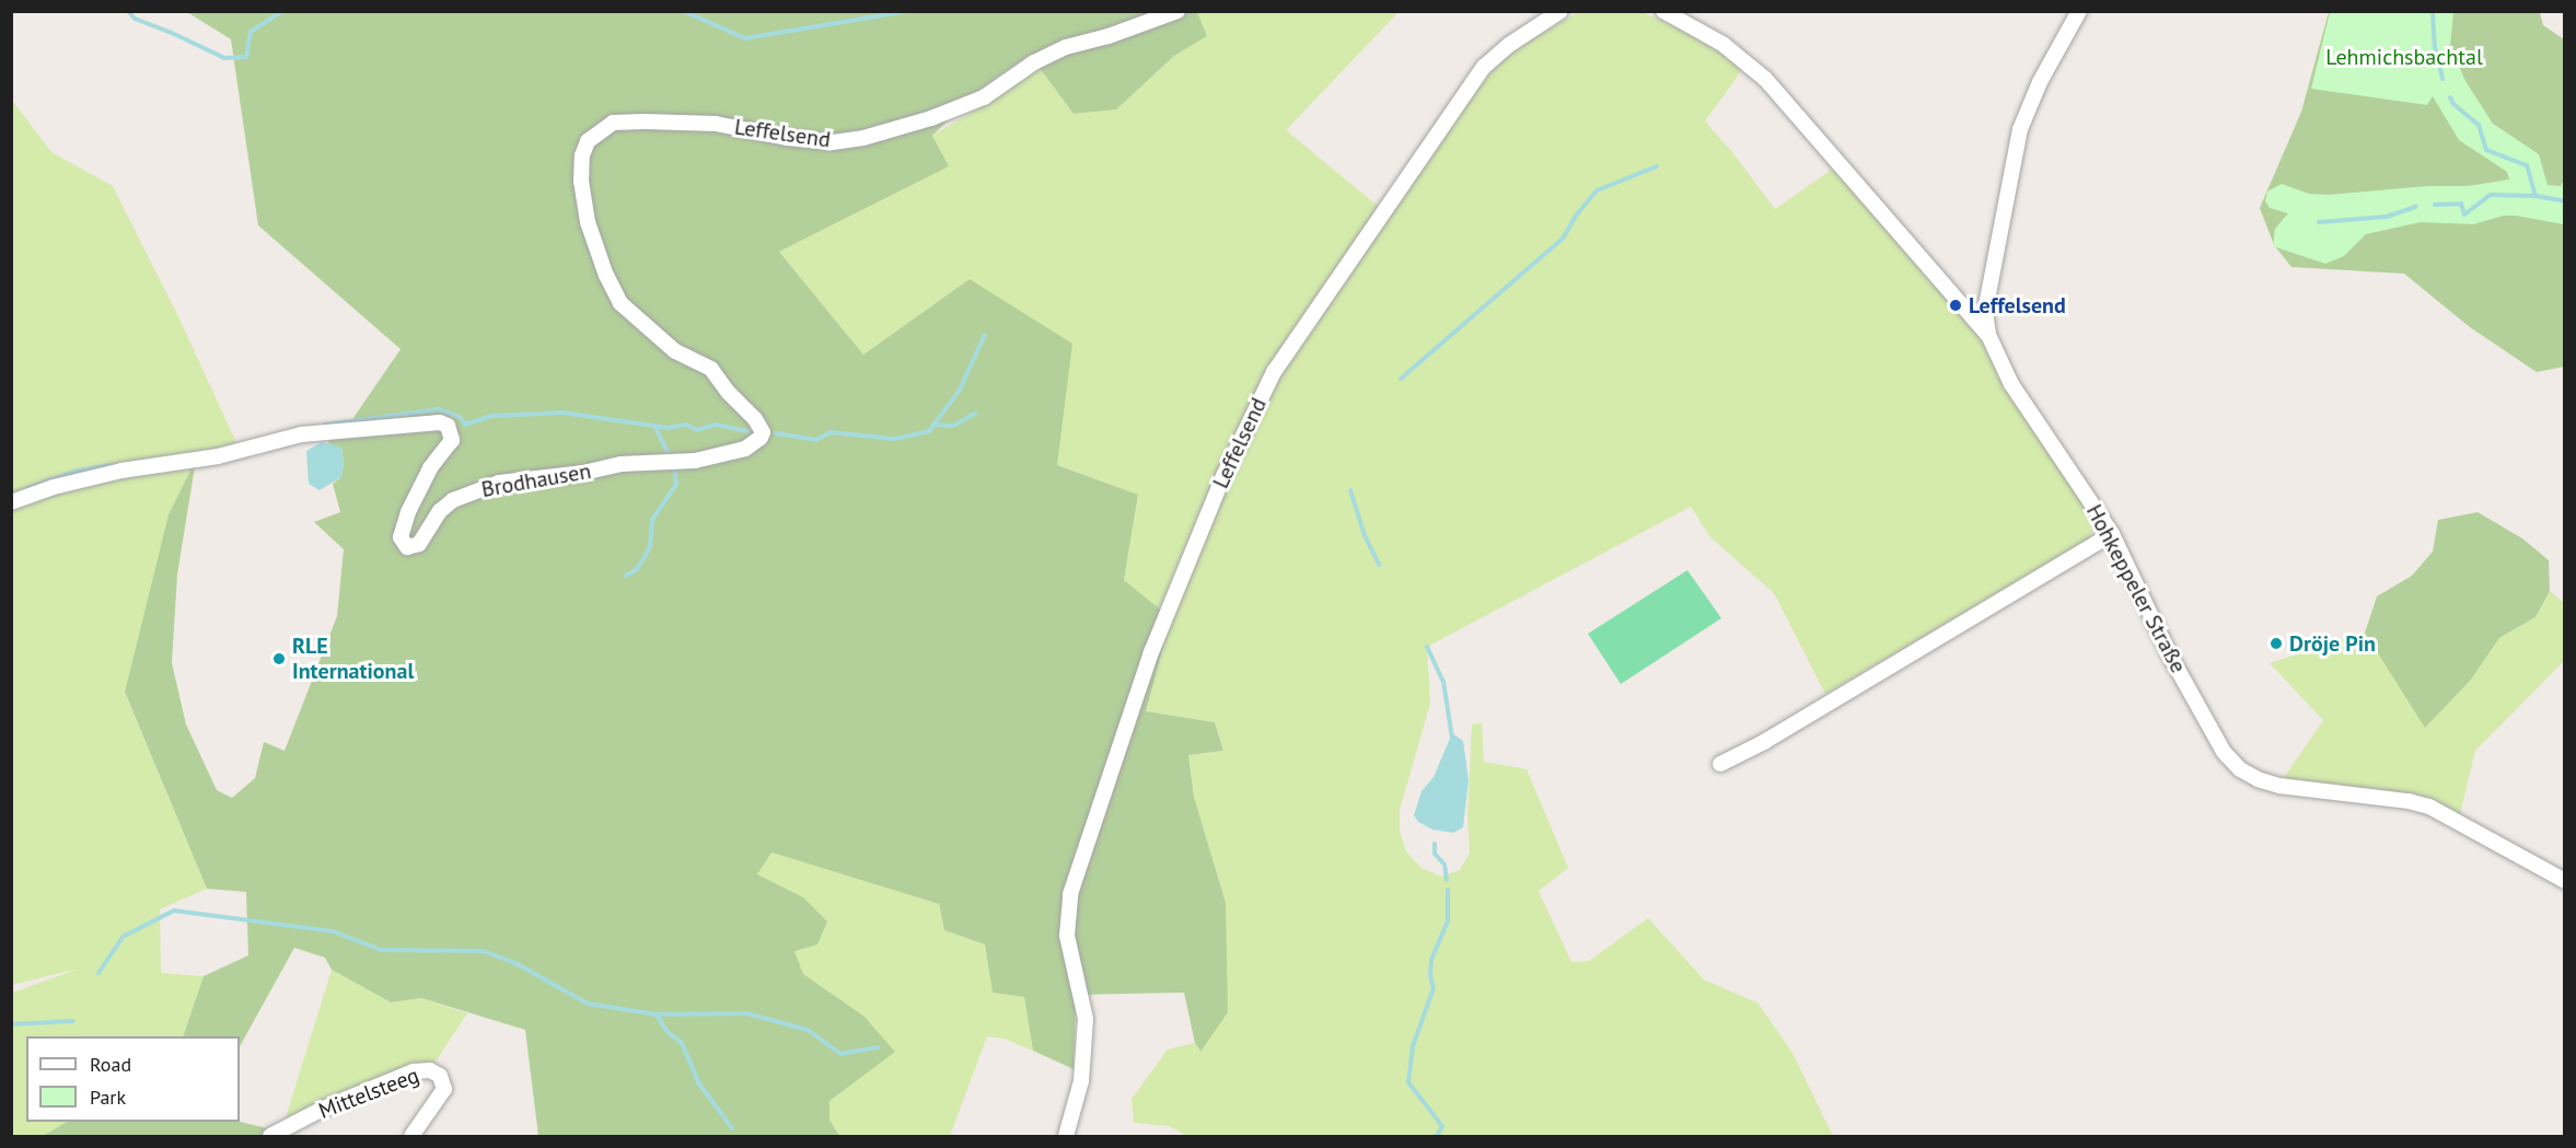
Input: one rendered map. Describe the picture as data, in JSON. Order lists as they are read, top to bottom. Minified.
{"streets":{"street":["Leffelsend","Brodhausen","Hohkeppeler Straße","Mittelsteeg"]},"crossings":[["Leffelsend","Brodhausen"]],"parks":["Lehmichsbachtal"],"places":["Leffelsend","Dröje Pin","RLE International"],"legend":["Road","Park"]}
